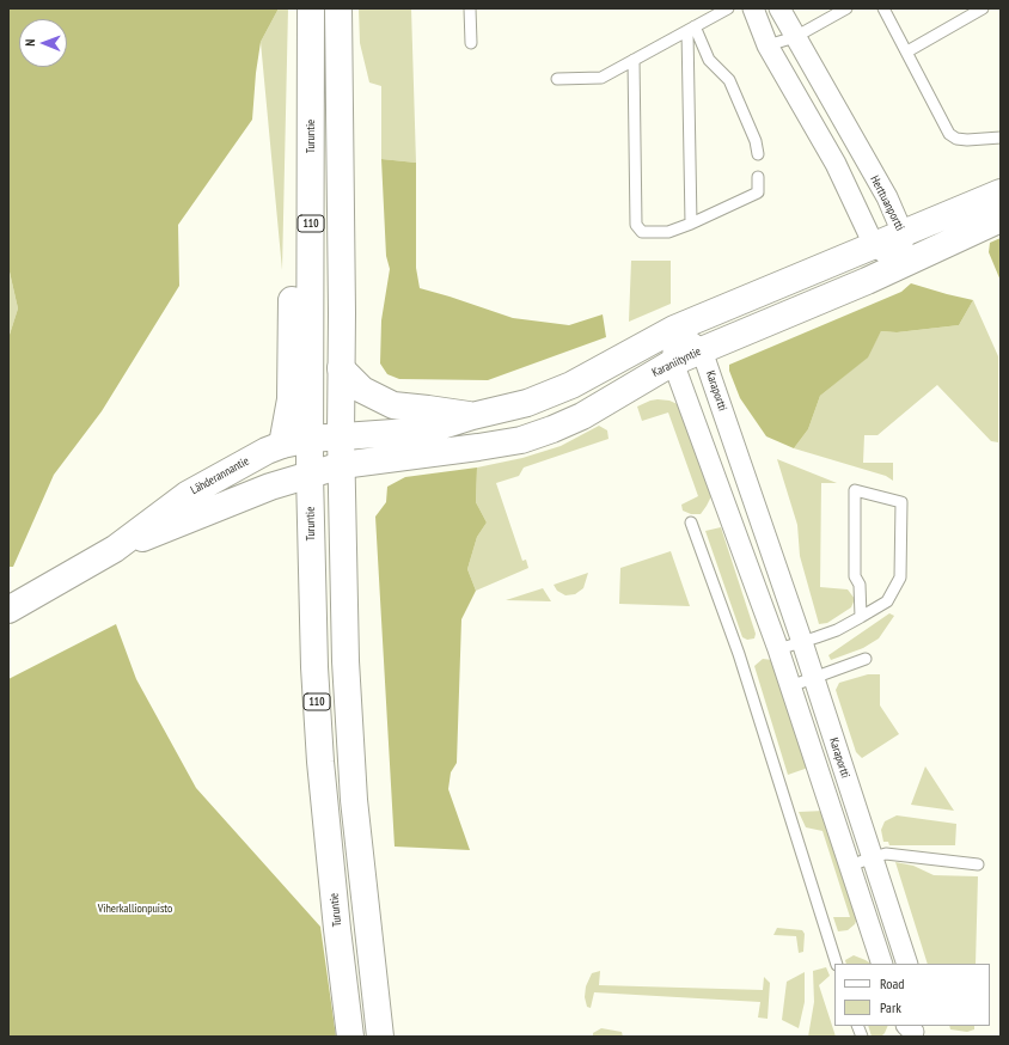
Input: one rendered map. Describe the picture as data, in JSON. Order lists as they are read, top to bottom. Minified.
{"streets":{"main road":["Turuntie","110","Karaniityntie","Lähderannantie"],"street":["Herttuanportti","Karaportti"]},"crossings":[["Turuntie","Lähderannantie"],["Herttuanportti","Karaniityntie"],["110","Karaniityntie"],["110","Lähderannantie"],["Karaniityntie","Karaportti"],["Karaniityntie","Lähderannantie"]],"parks":["Viherkallionpuisto"],"legend":["Road","Park"],"north":"left"}
